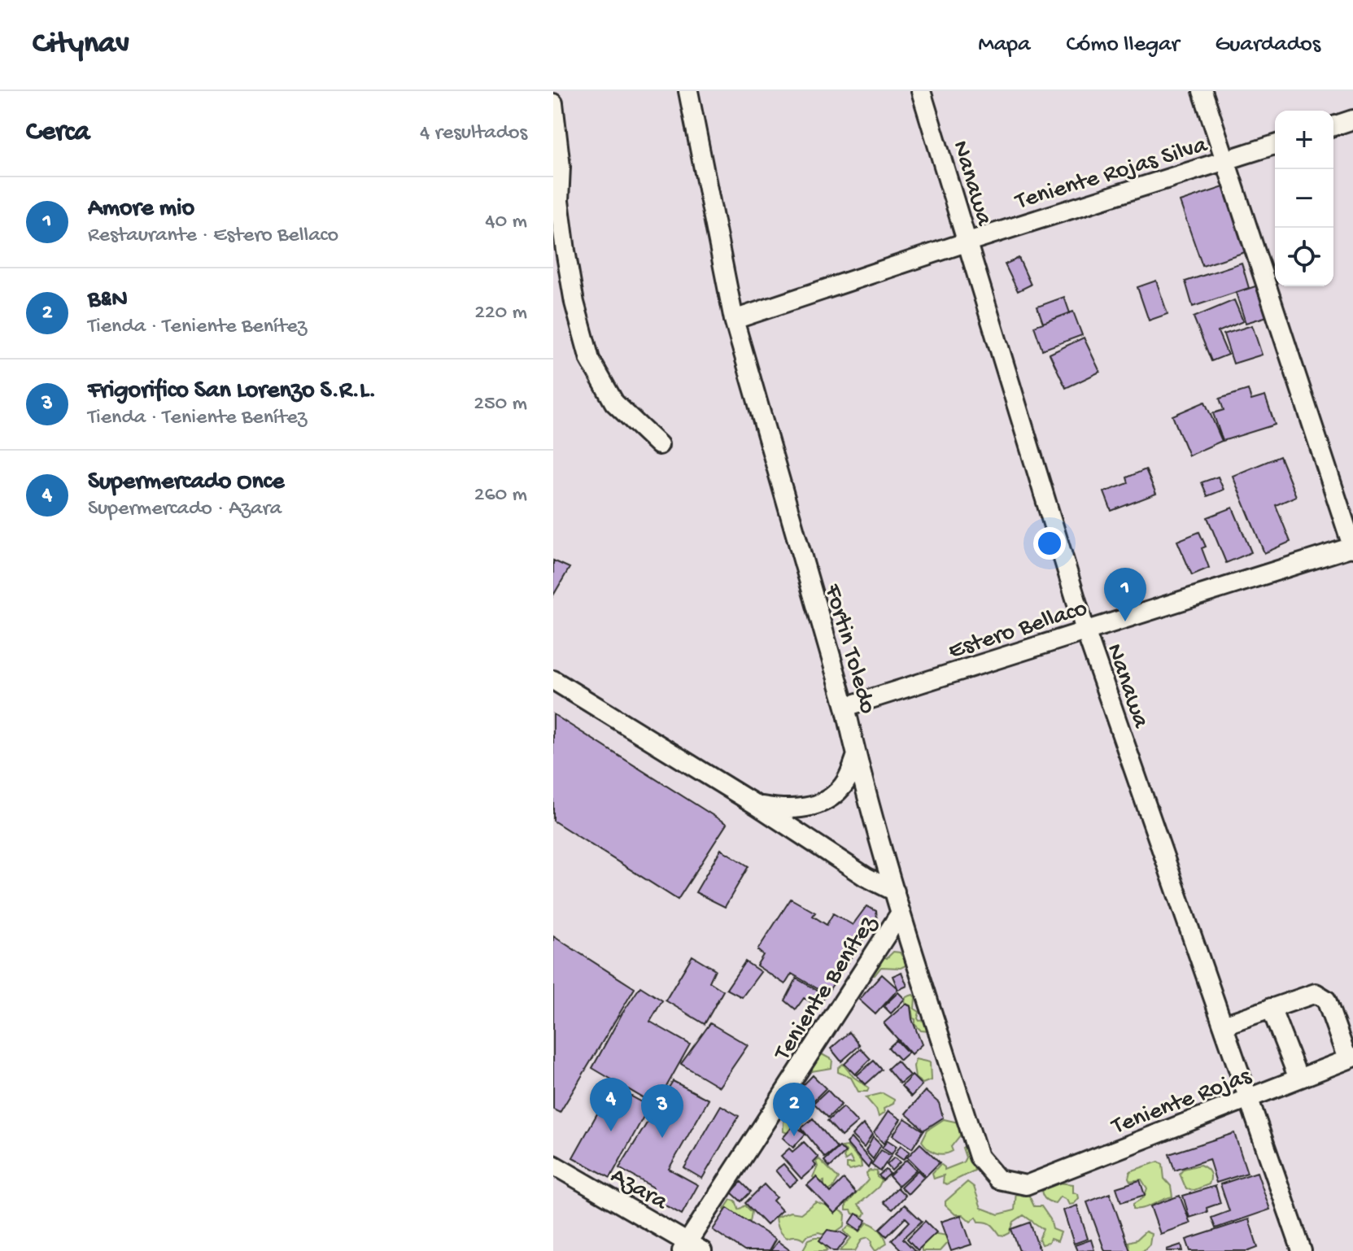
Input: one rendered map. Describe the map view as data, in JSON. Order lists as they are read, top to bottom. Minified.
{"streets":{"street":["Teniente Rojas Silva","Nanawa","Estero Bellaco","Fortin Toledo","Teniente Benítez","Teniente Rojas","Azara"]},"crossings":[["Teniente Rojas Silva","Nanawa"],["Teniente Rojas Silva","Fortin Toledo"],["Nanawa","Estero Bellaco"],["Nanawa","Teniente Rojas"],["Estero Bellaco","Fortin Toledo"],["Fortin Toledo","Teniente Benítez"],["Fortin Toledo","Teniente Rojas"],["Teniente Benítez","Azara"]],"page":{"header":"Citynav","nav":["Mapa","Cómo llegar","Guardados"],"heading":["Cerca","4 resultados"],"map_buttons":["+","−"],"list":[{"mark":"1","name":"Amore mio","note":"Restaurante · Estero Bellaco","value":"40 m"},{"mark":"2","name":"B&N","note":"Tienda · Teniente Benítez","value":"220 m"},{"mark":"3","name":"Frigorifico San Lorenzo S.R.L.","note":"Tienda · Teniente Benítez","value":"250 m"},{"mark":"4","name":"Supermercado Once","note":"Supermercado · Azara","value":"260 m"}],"pins":["1","4","2","3"]}}
